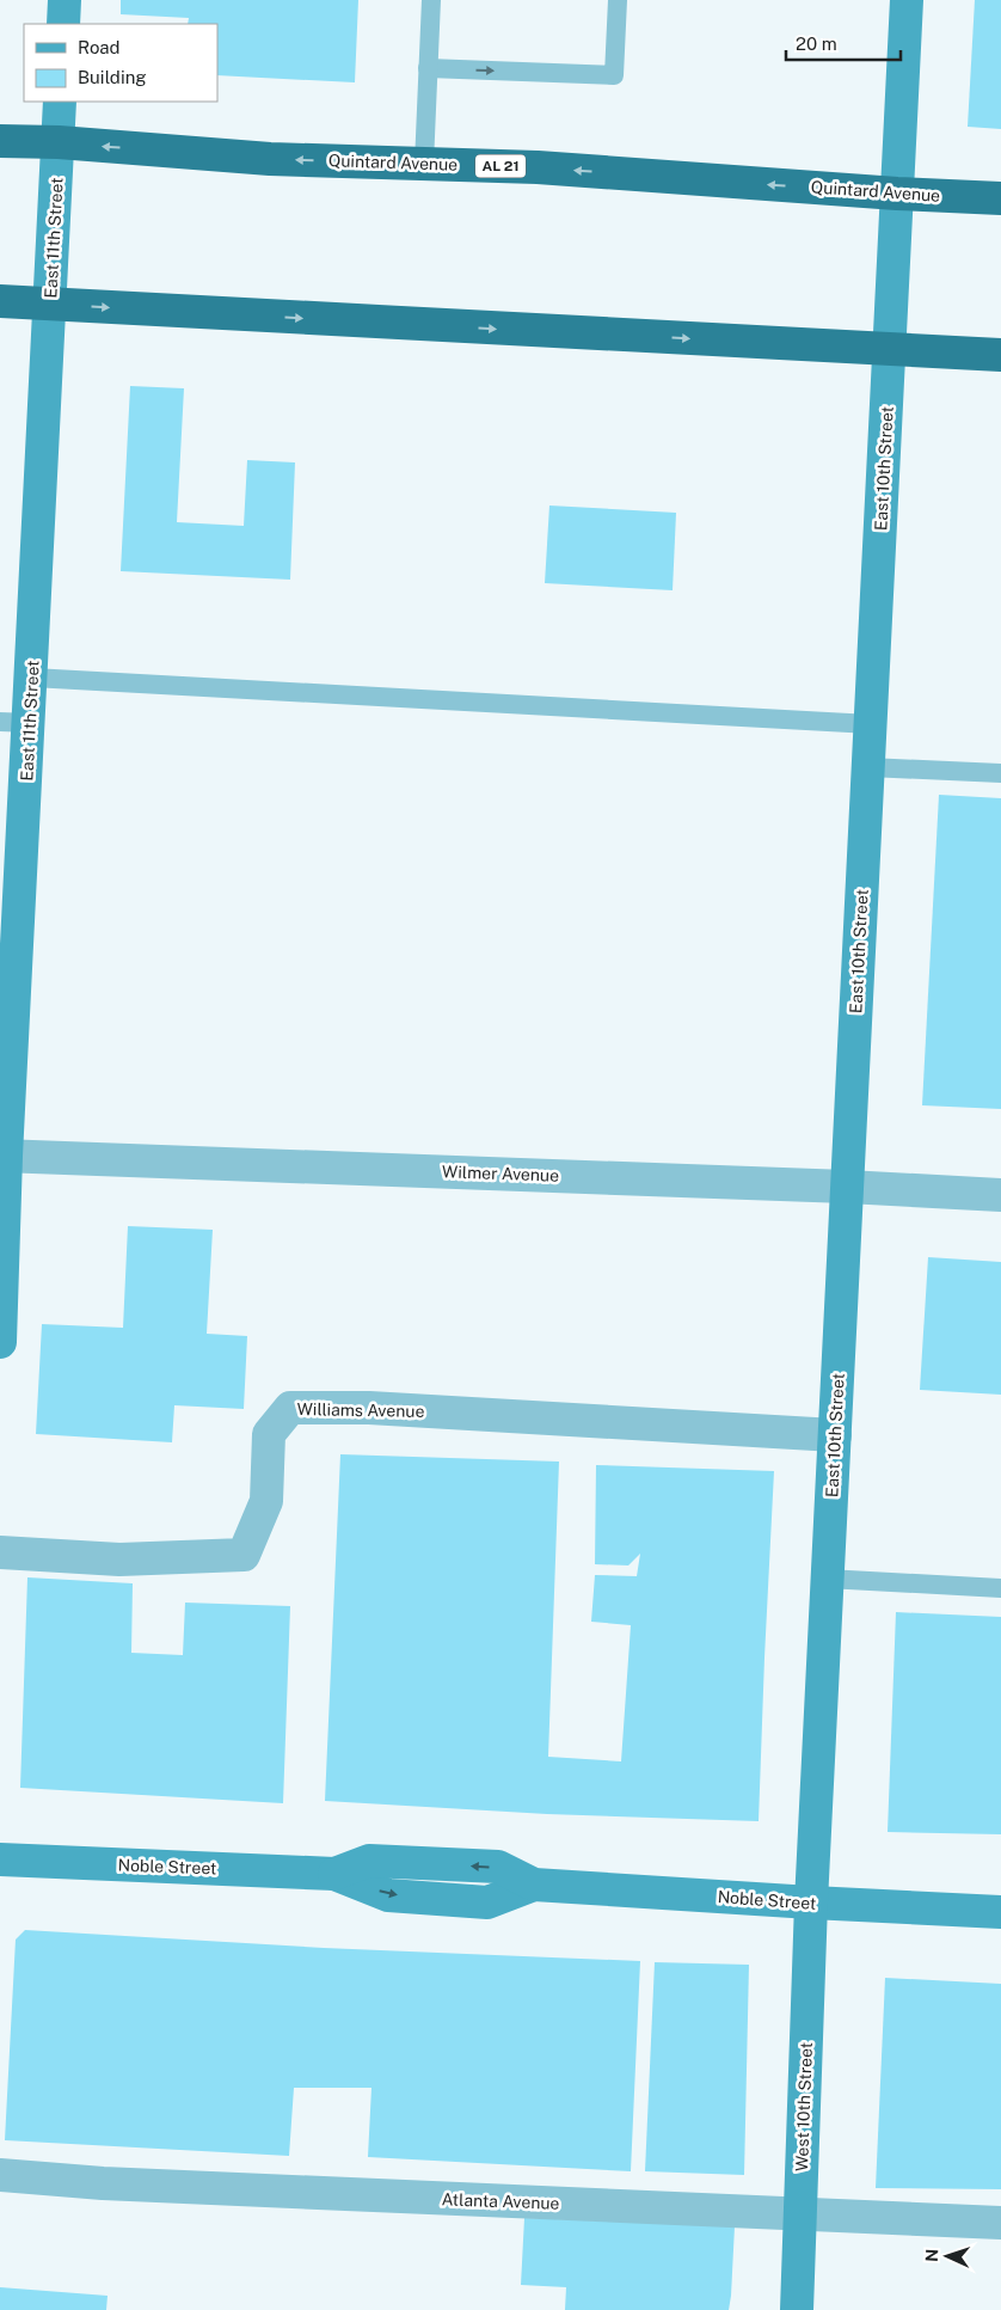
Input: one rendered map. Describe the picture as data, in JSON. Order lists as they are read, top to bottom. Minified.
{"streets":{"highway":["Quintard Avenue","AL 21"],"street":["East 11th Street","East 10th Street","Wilmer Avenue","Williams Avenue","Noble Street","West 10th Street","Atlanta Avenue"]},"crossings":[["Quintard Avenue","East 11th Street"],["Quintard Avenue","East 10th Street"],["East 11th Street","Wilmer Avenue"],["East 10th Street","Wilmer Avenue"],["East 10th Street","Williams Avenue"],["East 10th Street","Noble Street"],["East 10th Street","West 10th Street"],["Noble Street","West 10th Street"],["West 10th Street","Atlanta Avenue"]],"legend":["Road","Building"],"scale_bar":"20 m","north":"left"}
